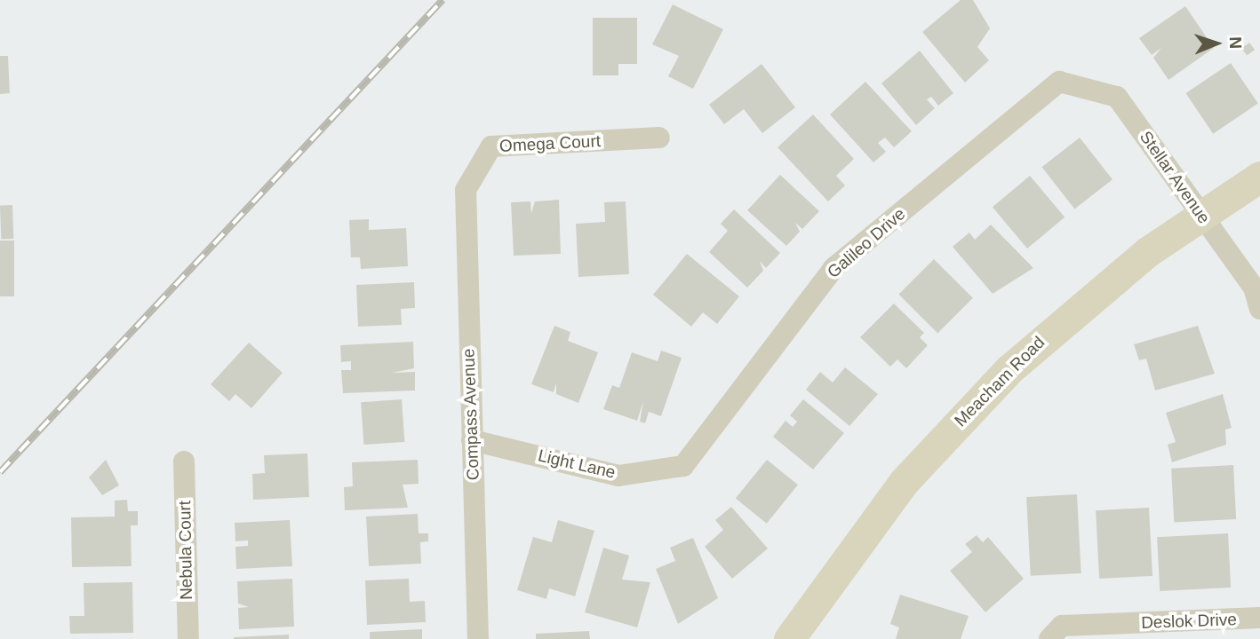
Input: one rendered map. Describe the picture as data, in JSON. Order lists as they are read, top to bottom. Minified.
{"streets":{"street":["Omega Court","Stellar Avenue","Galileo Drive","Meacham Road","Compass Avenue","Light Lane","Nebula Court","Deslok Drive"]},"crossings":[["Omega Court","Compass Avenue"],["Stellar Avenue","Galileo Drive"],["Stellar Avenue","Meacham Road"],["Galileo Drive","Light Lane"],["Compass Avenue","Light Lane"]],"north":"right"}
